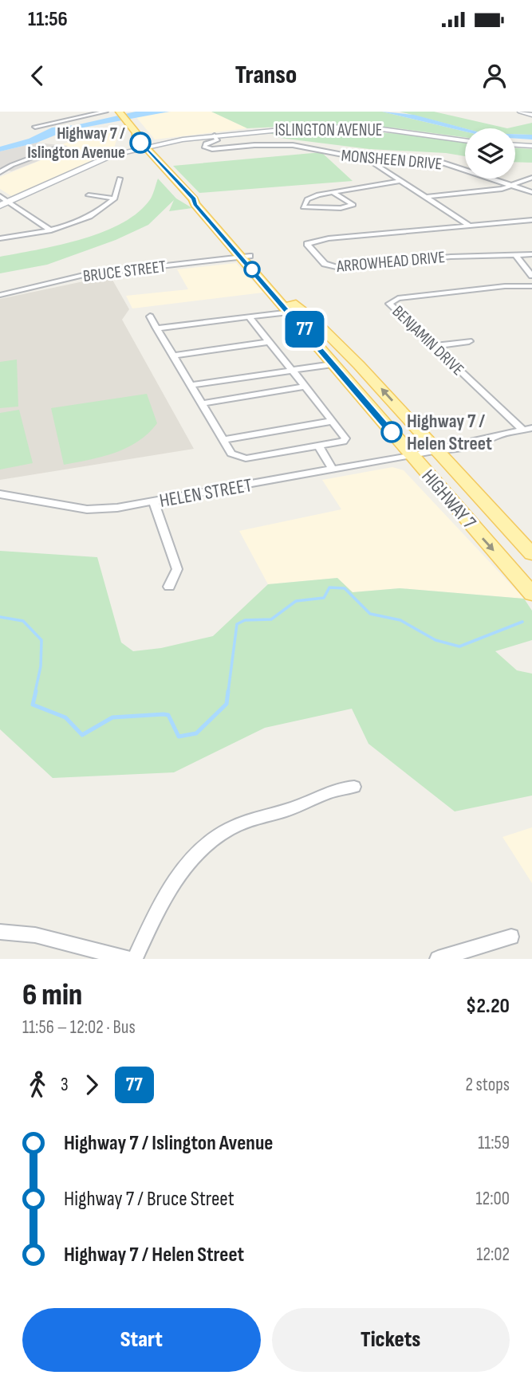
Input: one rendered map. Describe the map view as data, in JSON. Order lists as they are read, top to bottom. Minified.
{"streets":{"main road":["ISLINGTON AVENUE","HIGHWAY 7"],"street":["MONSHEEN DRIVE","ARROWHEAD DRIVE","BRUCE STREET","BENJAMIN DRIVE","HELEN STREET"]},"crossings":[["ISLINGTON AVENUE","MONSHEEN DRIVE"],["ISLINGTON AVENUE","HIGHWAY 7"],["BRUCE STREET","HIGHWAY 7"],["BENJAMIN DRIVE","HELEN STREET"],["HELEN STREET","HIGHWAY 7"]],"places":["Highway 7 / Islington Avenue","Highway 7 / Helen Street"],"lines":["bus line 77"],"page":{"status":"11:56","header":"Transo","on_map":"77","heading":["6 min","11:56 – 12:02 · Bus","$2.20"],"legs":["3","77","2 stops"],"list":[{"name":"Highway 7 / Islington Avenue","value":"11:59"},{"name":"Highway 7 / Bruce Street","value":"12:00"},{"name":"Highway 7 / Helen Street","value":"12:02"}],"buttons":["Start","Tickets"]}}
